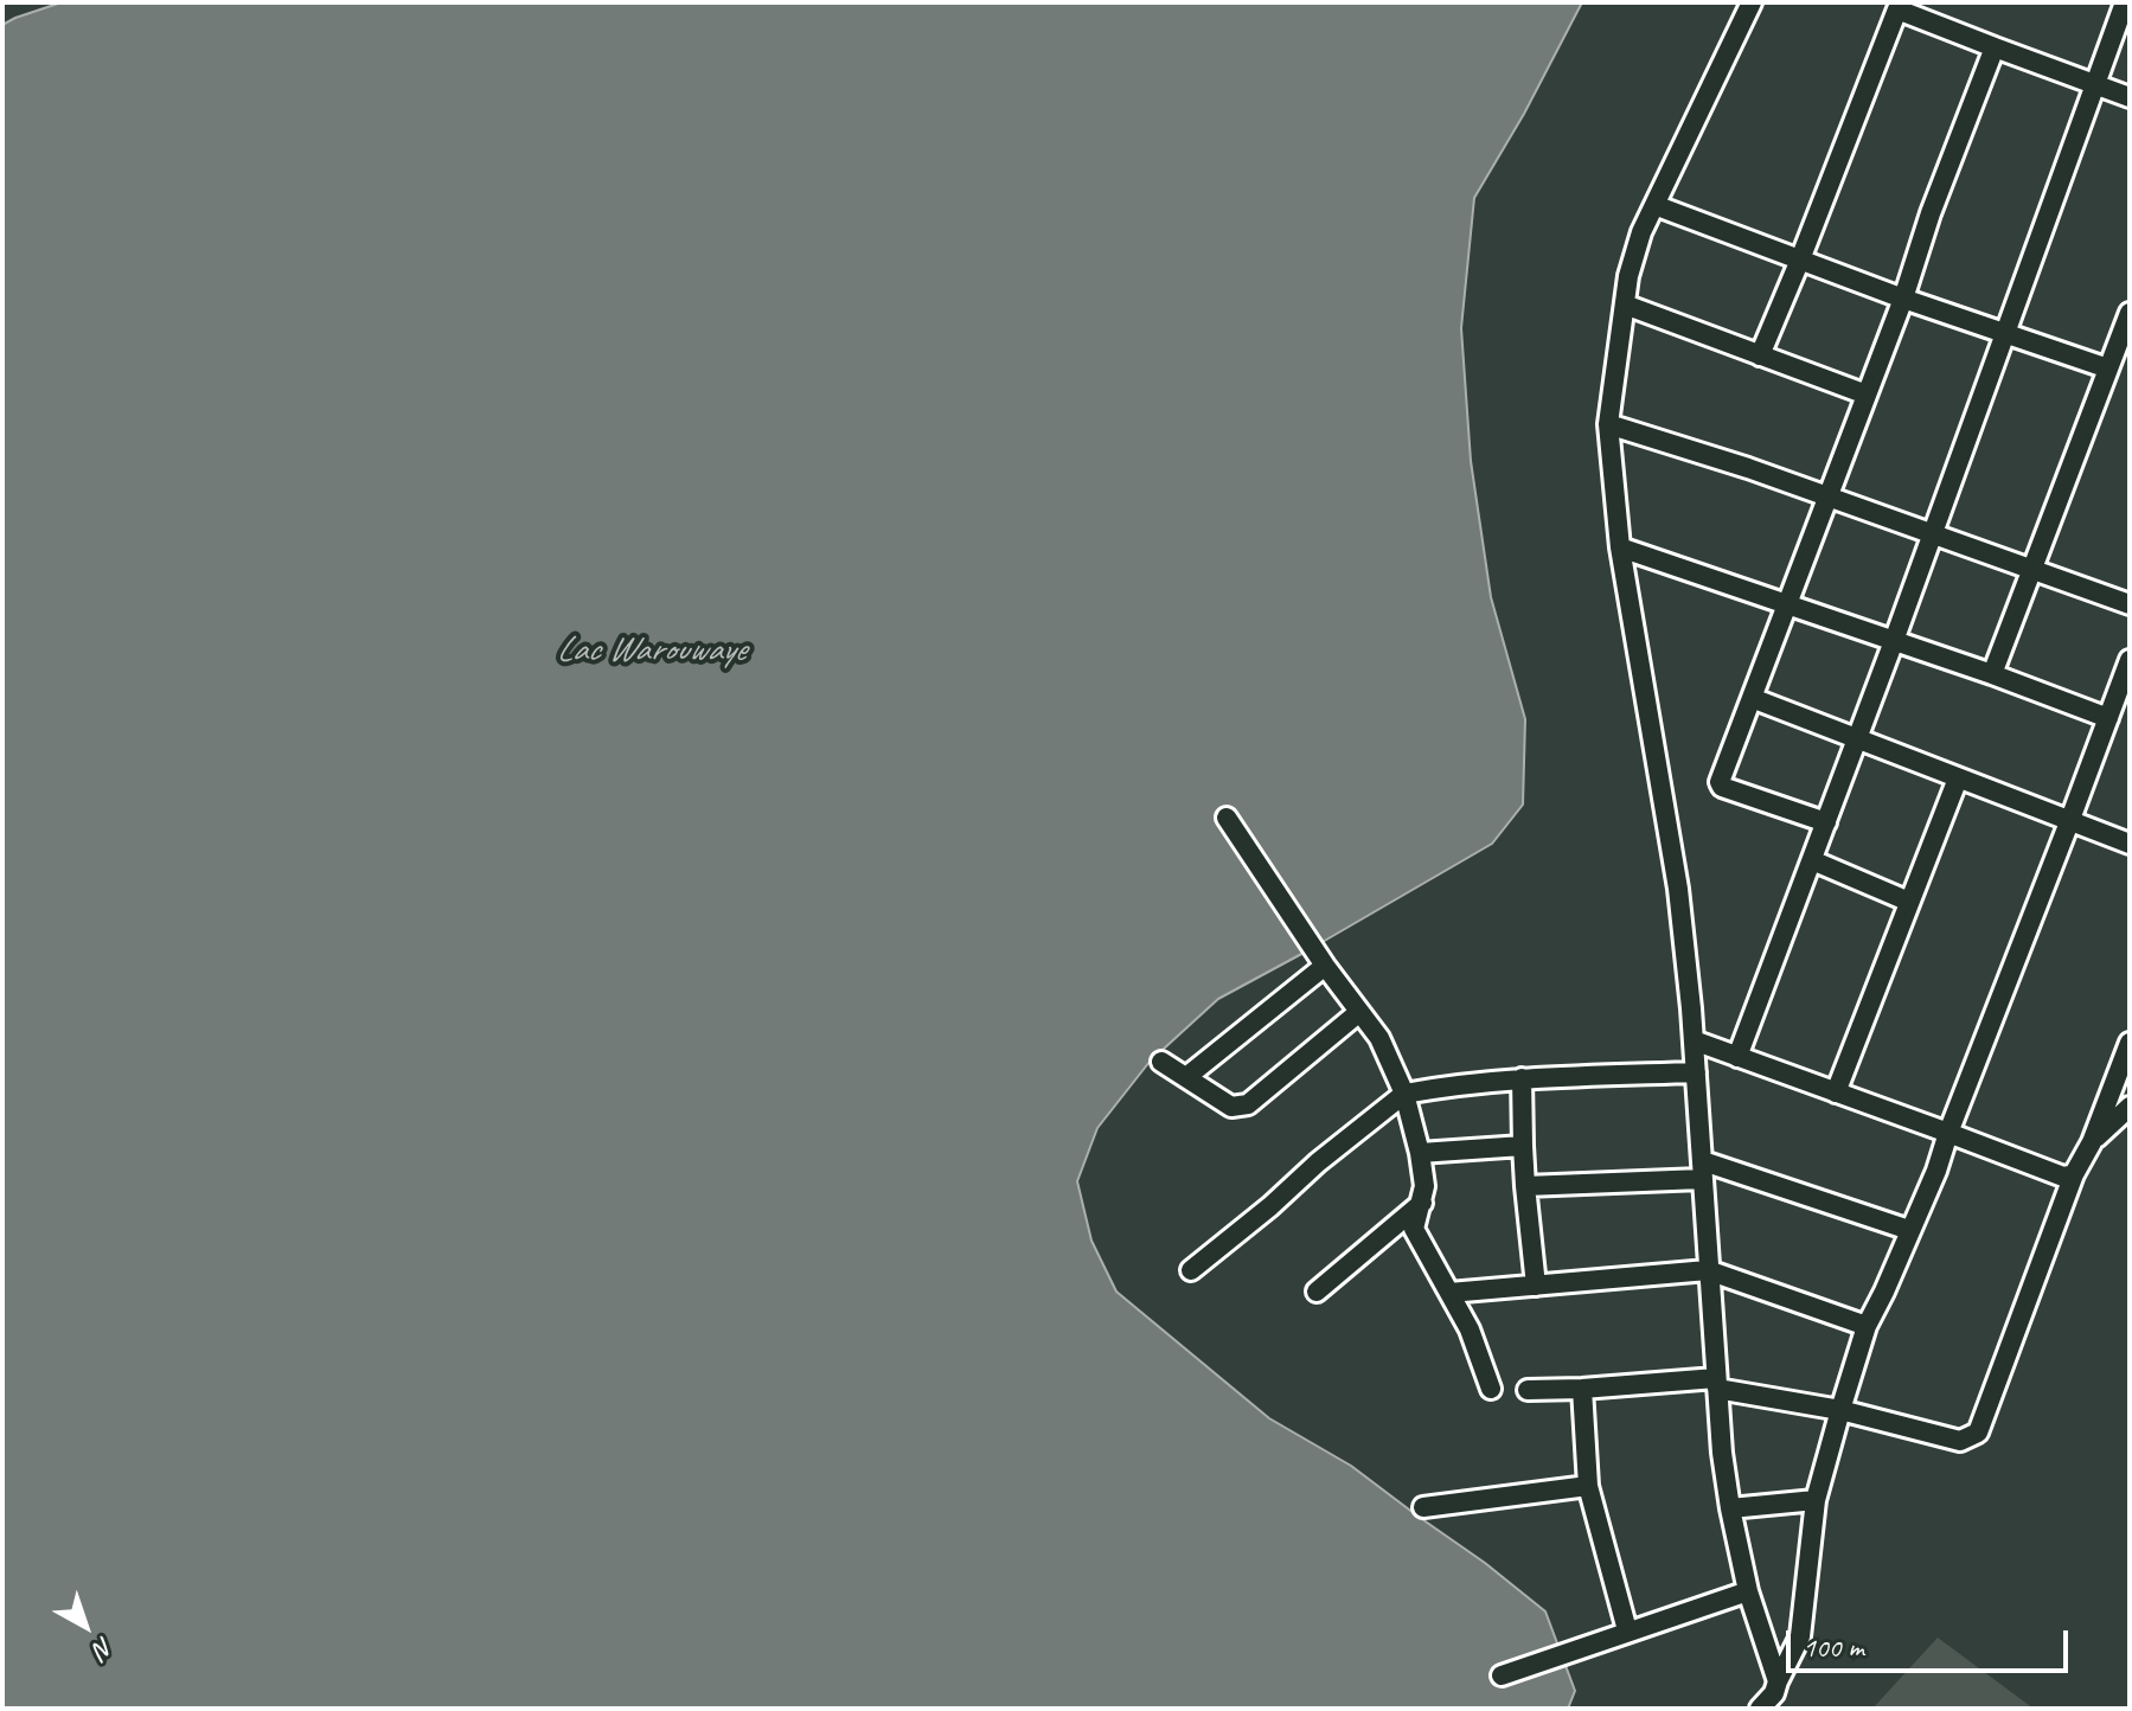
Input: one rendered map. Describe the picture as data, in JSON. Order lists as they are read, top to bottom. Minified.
{"water":["Lac Warouwaye"],"scale_bar":"100 m","north":"bottom right"}
